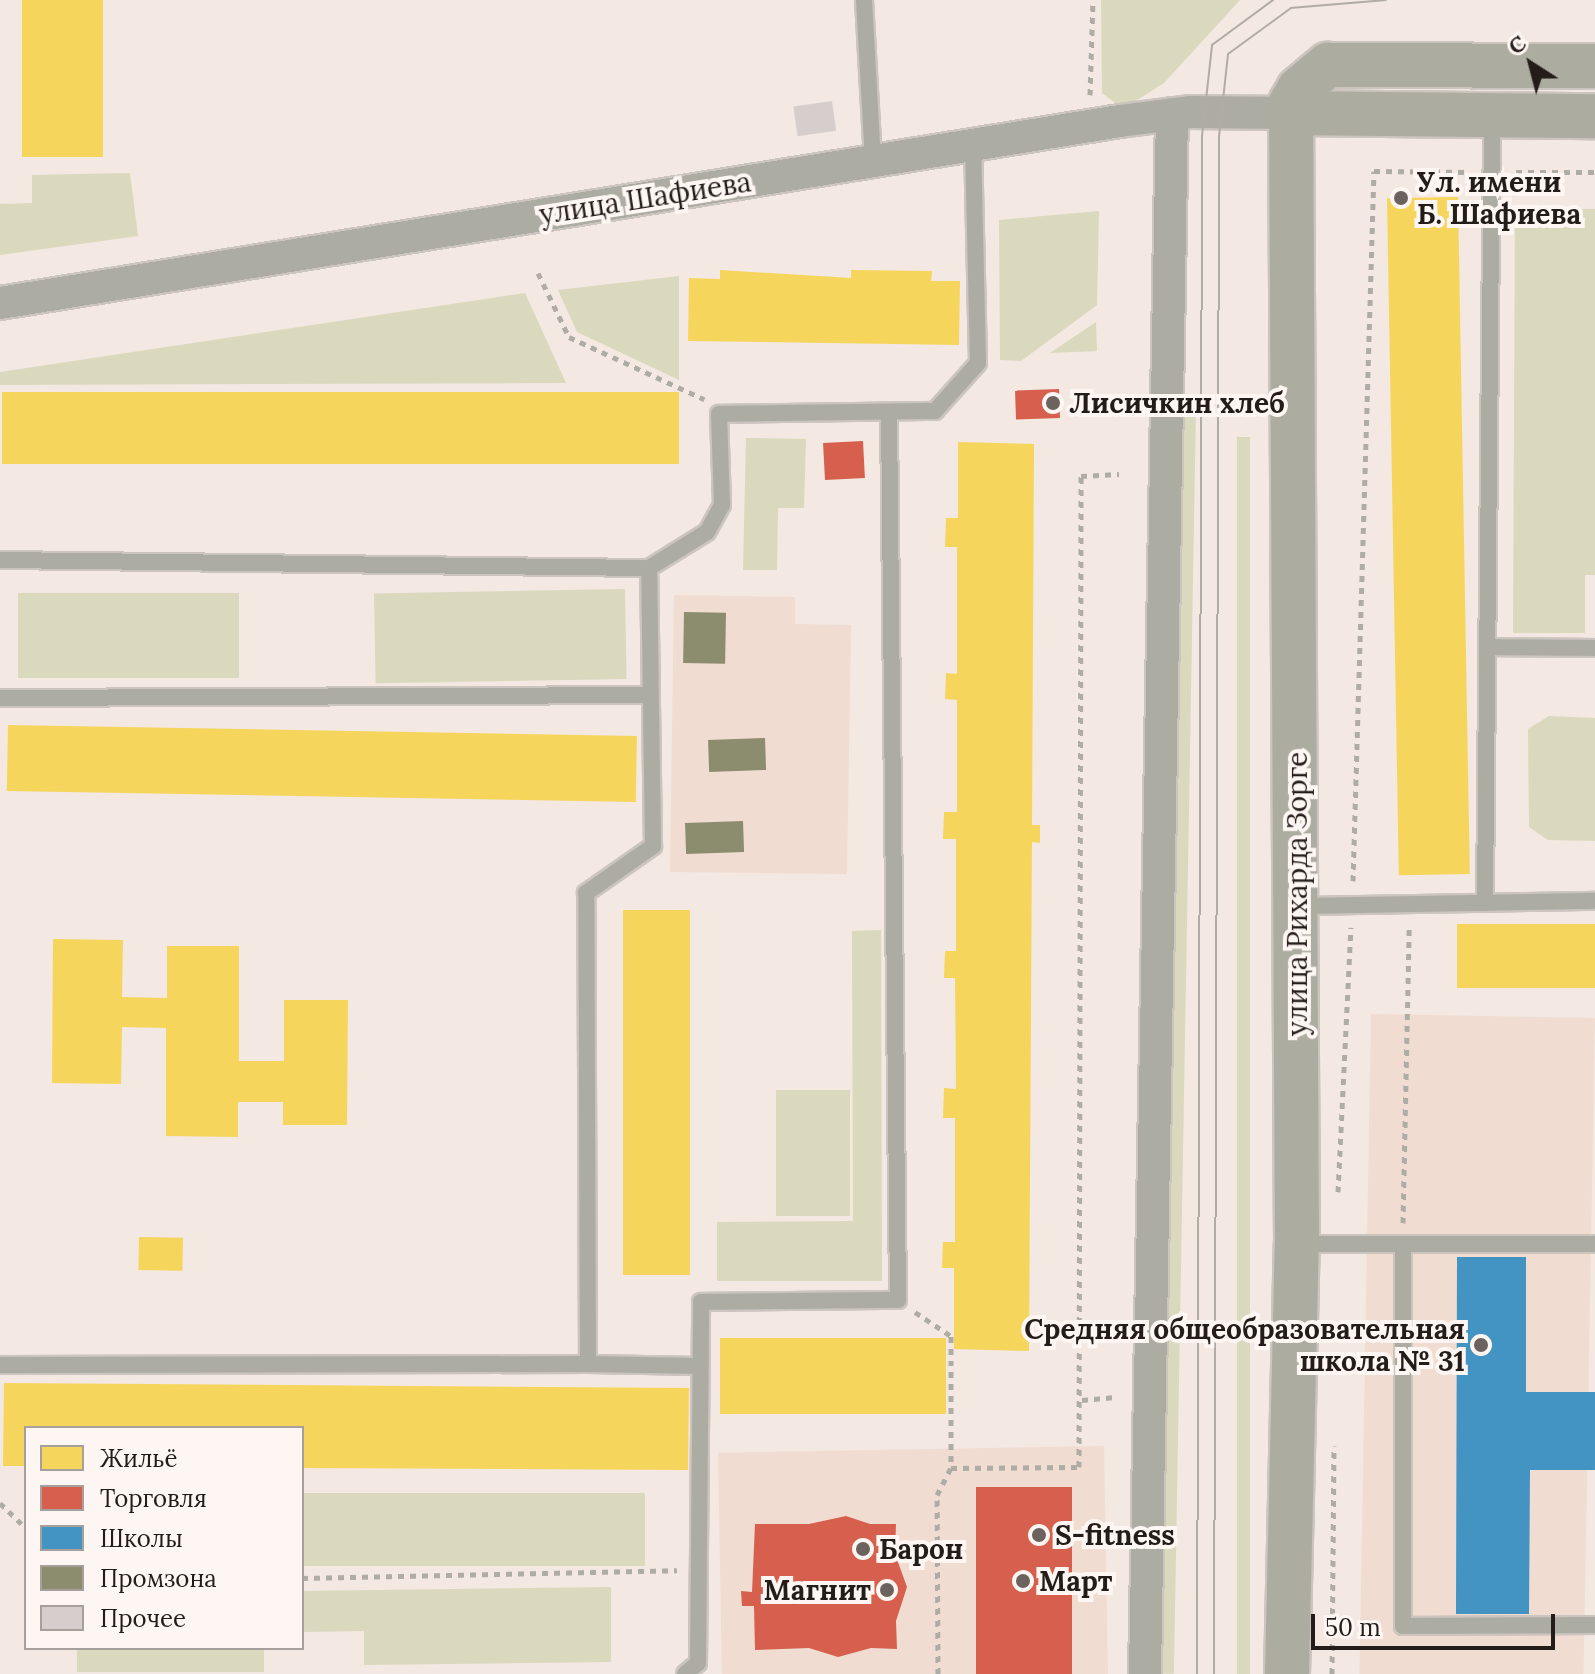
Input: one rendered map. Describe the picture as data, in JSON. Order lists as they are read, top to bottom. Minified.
{"streets":{"street":["улица Шафиева","улица Рихарда Зорге"]},"crossings":[["улица Шафиева","улица Рихарда Зорге"]],"places":["Ул. имени Б. Шафиева","Лисичкин хлеб","Средняя общеобразовательная школа № 31","S-fitness","Барон","Март","Магнит"],"legend":["Жильё","Торговля","Школы","Промзона","Прочее"],"scale_bar":"50 m","north":"top left"}
